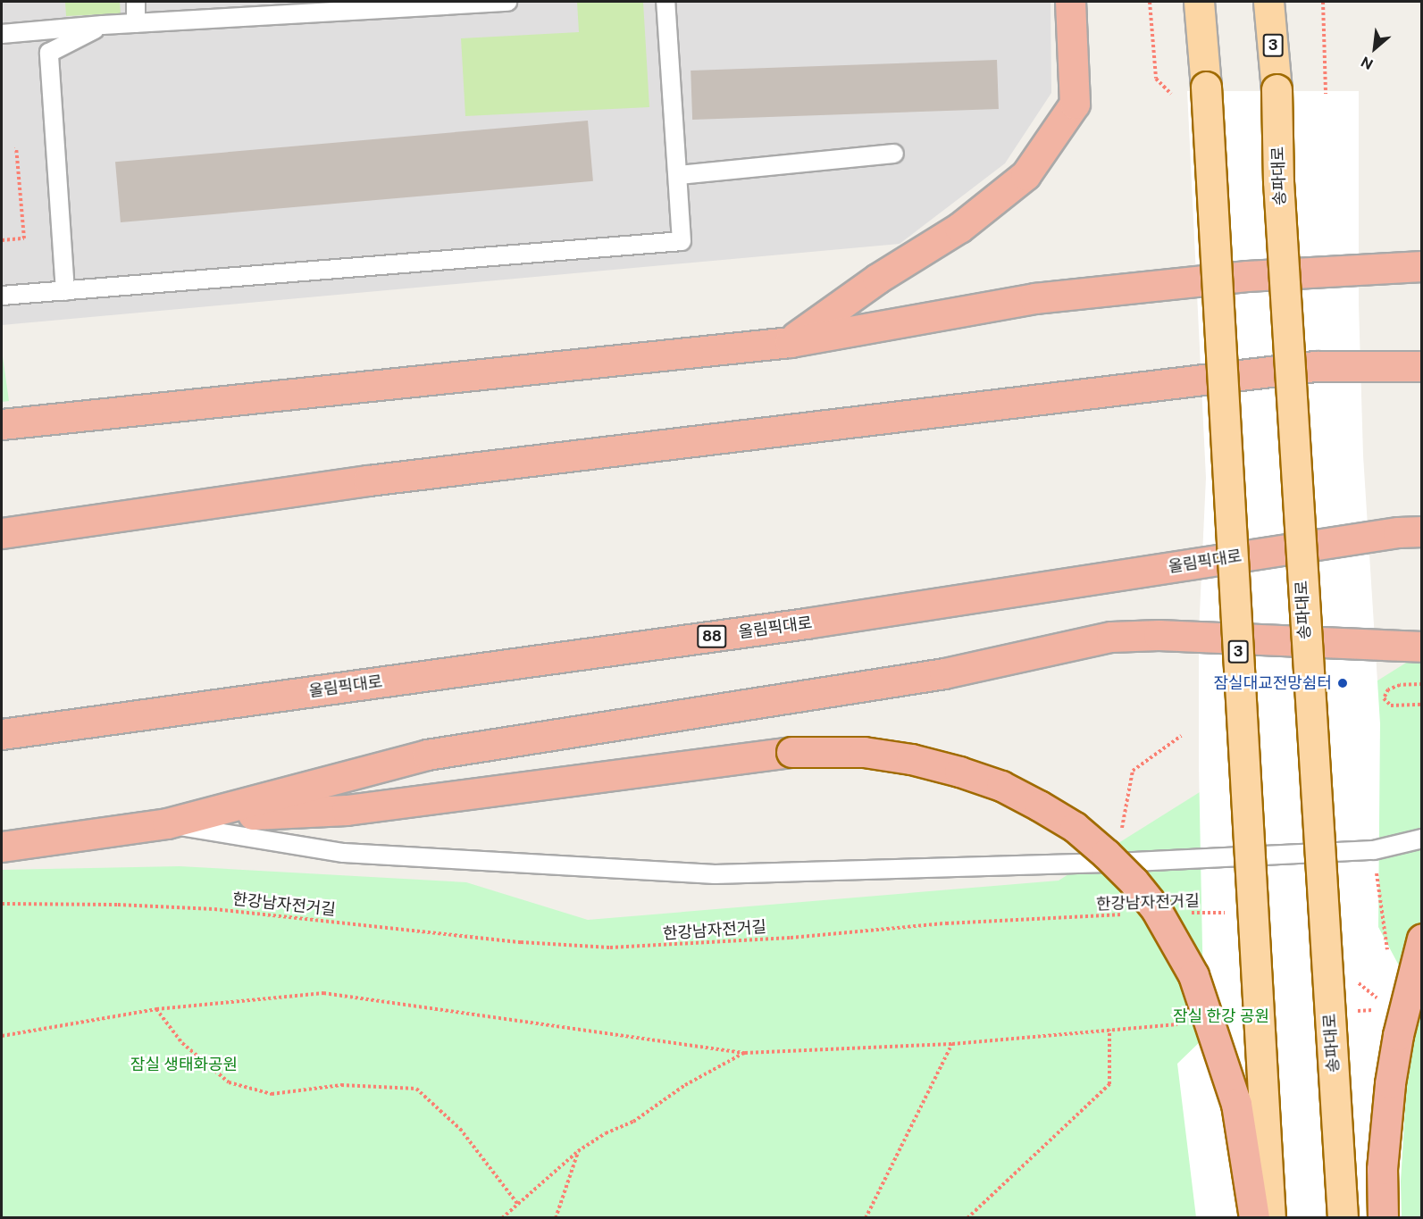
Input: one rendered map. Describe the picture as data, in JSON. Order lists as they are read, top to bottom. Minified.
{"streets":{"highway":["올림픽대로","88"],"main road":["3","송파대로"],"path":["한강남자전거길"]},"parks":["잠실 한강 공원","잠실 생태화공원"],"places":["잠실대교전망쉼터"],"north":"bottom left"}
